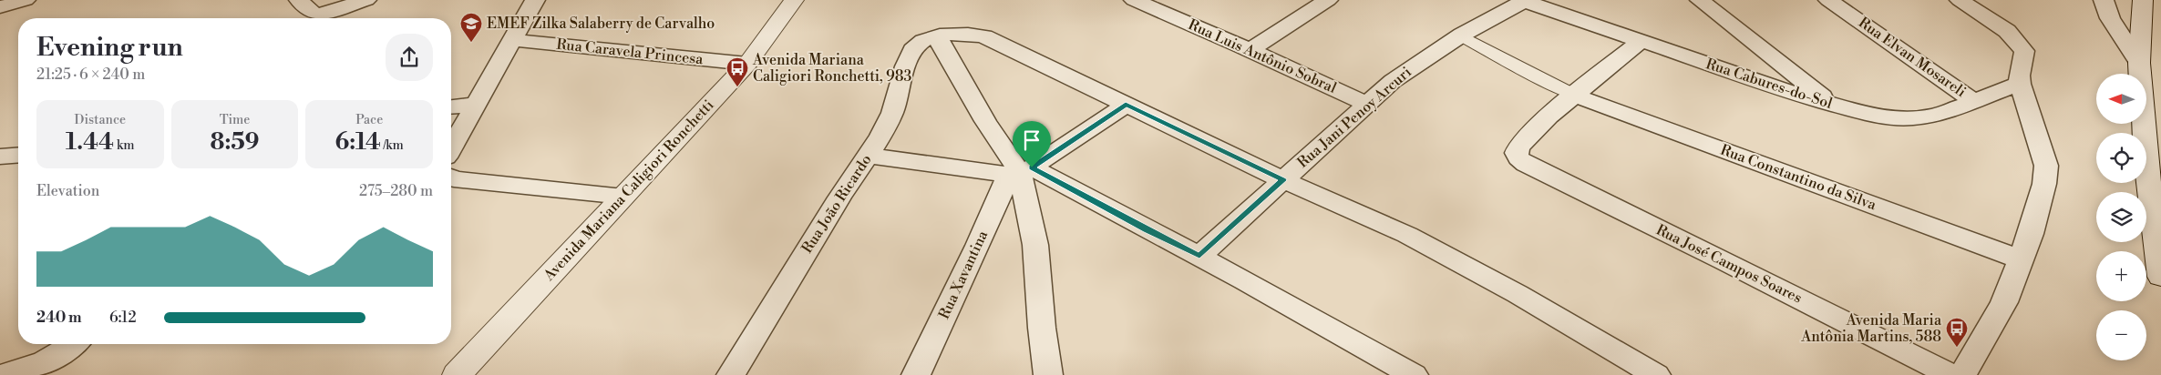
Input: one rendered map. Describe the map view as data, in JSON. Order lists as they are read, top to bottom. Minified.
{"streets":{"street":["Rua Caravela Princesa","Rua Luis Antônio Sobral","Rua Elvan Mosareli","Rua Cabures-do-Sol","Rua Jani Penoy Arcuri","Rua Constantino da Silva","Avenida Mariana Caligiori Ronchetti","Rua João Ricardo","Rua José Campos Soares","Rua Xavantina"]},"crossings":[["Rua Caravela Princesa","Avenida Mariana Caligiori Ronchetti"],["Rua Luis Antônio Sobral","Rua Jani Penoy Arcuri"],["Rua Elvan Mosareli","Rua Cabures-do-Sol"],["Rua Cabures-do-Sol","Rua Jani Penoy Arcuri"],["Rua Constantino da Silva","Rua José Campos Soares"]],"places":{"school or university":["EMEF Zilka Salaberry de Carvalho"],"bus stop":["Avenida Mariana Caligiori Ronchetti, 983","Avenida Maria Antônia Martins, 588"]},"north":"left","page":{"heading":["Evening run","21:25 · 6 × 240 m"],"map_buttons":["+","−"],"stats":[["Distance","1.44 km"],["Time","8:59"],["Pace","6:14 /km"]],"chart":["Elevation","275–280 m"],"list":[{"name":"240 m","note":"6:12"}]}}
